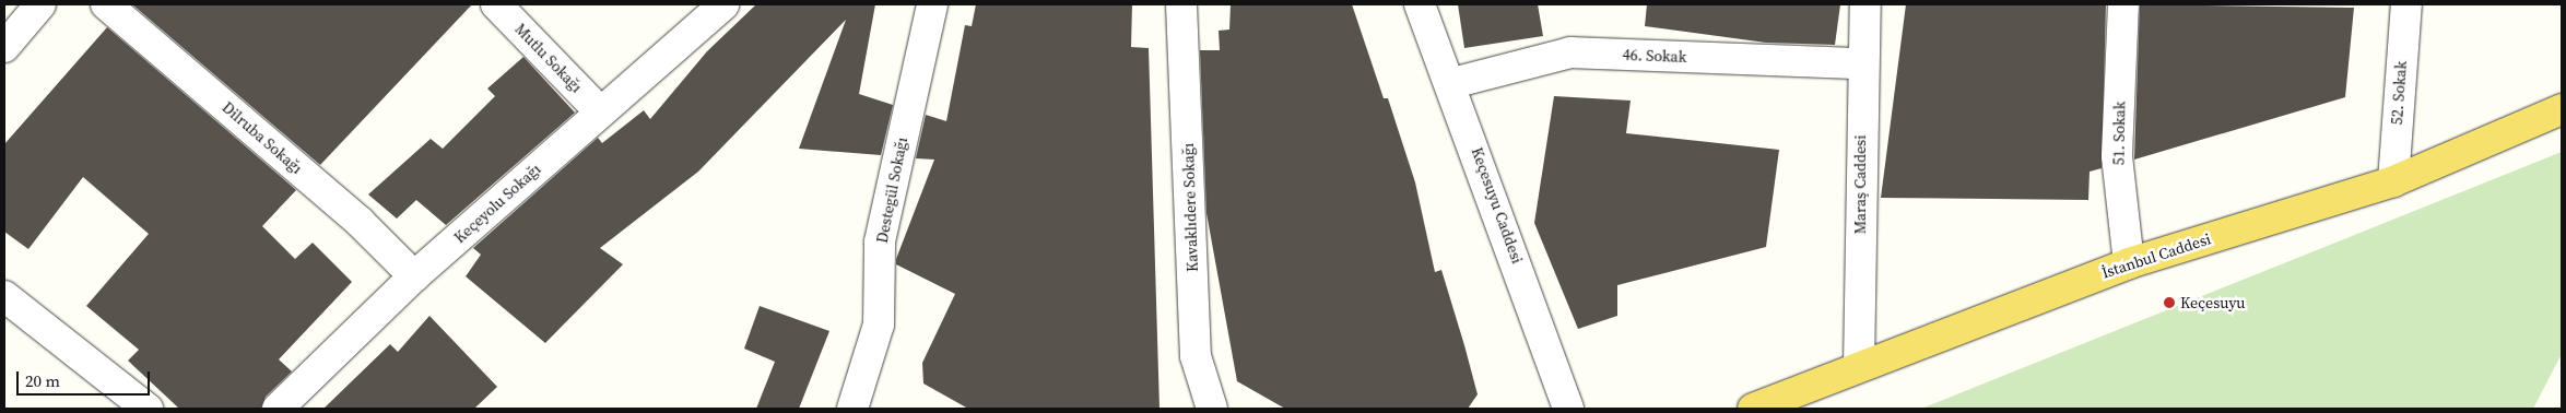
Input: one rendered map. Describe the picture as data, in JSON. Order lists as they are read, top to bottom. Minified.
{"streets":{"main road":["İstanbul Caddesi"],"street":["46. Sokak","Mutlu Sokağı","52. Sokak","51. Sokak","Dilruba Sokağı","Maraş Caddesi","Destegül Sokağı","Keçeyolu Sokağı","Keçesuyu Caddesi","Kavaklıdere Sokağı"]},"crossings":[["46. Sokak","Maraş Caddesi"],["46. Sokak","Keçesuyu Caddesi"],["Mutlu Sokağı","Keçeyolu Sokağı"],["52. Sokak","İstanbul Caddesi"],["51. Sokak","İstanbul Caddesi"],["Dilruba Sokağı","Keçeyolu Sokağı"],["Maraş Caddesi","İstanbul Caddesi"]],"places":["Keçesuyu"],"scale_bar":"20 m"}
